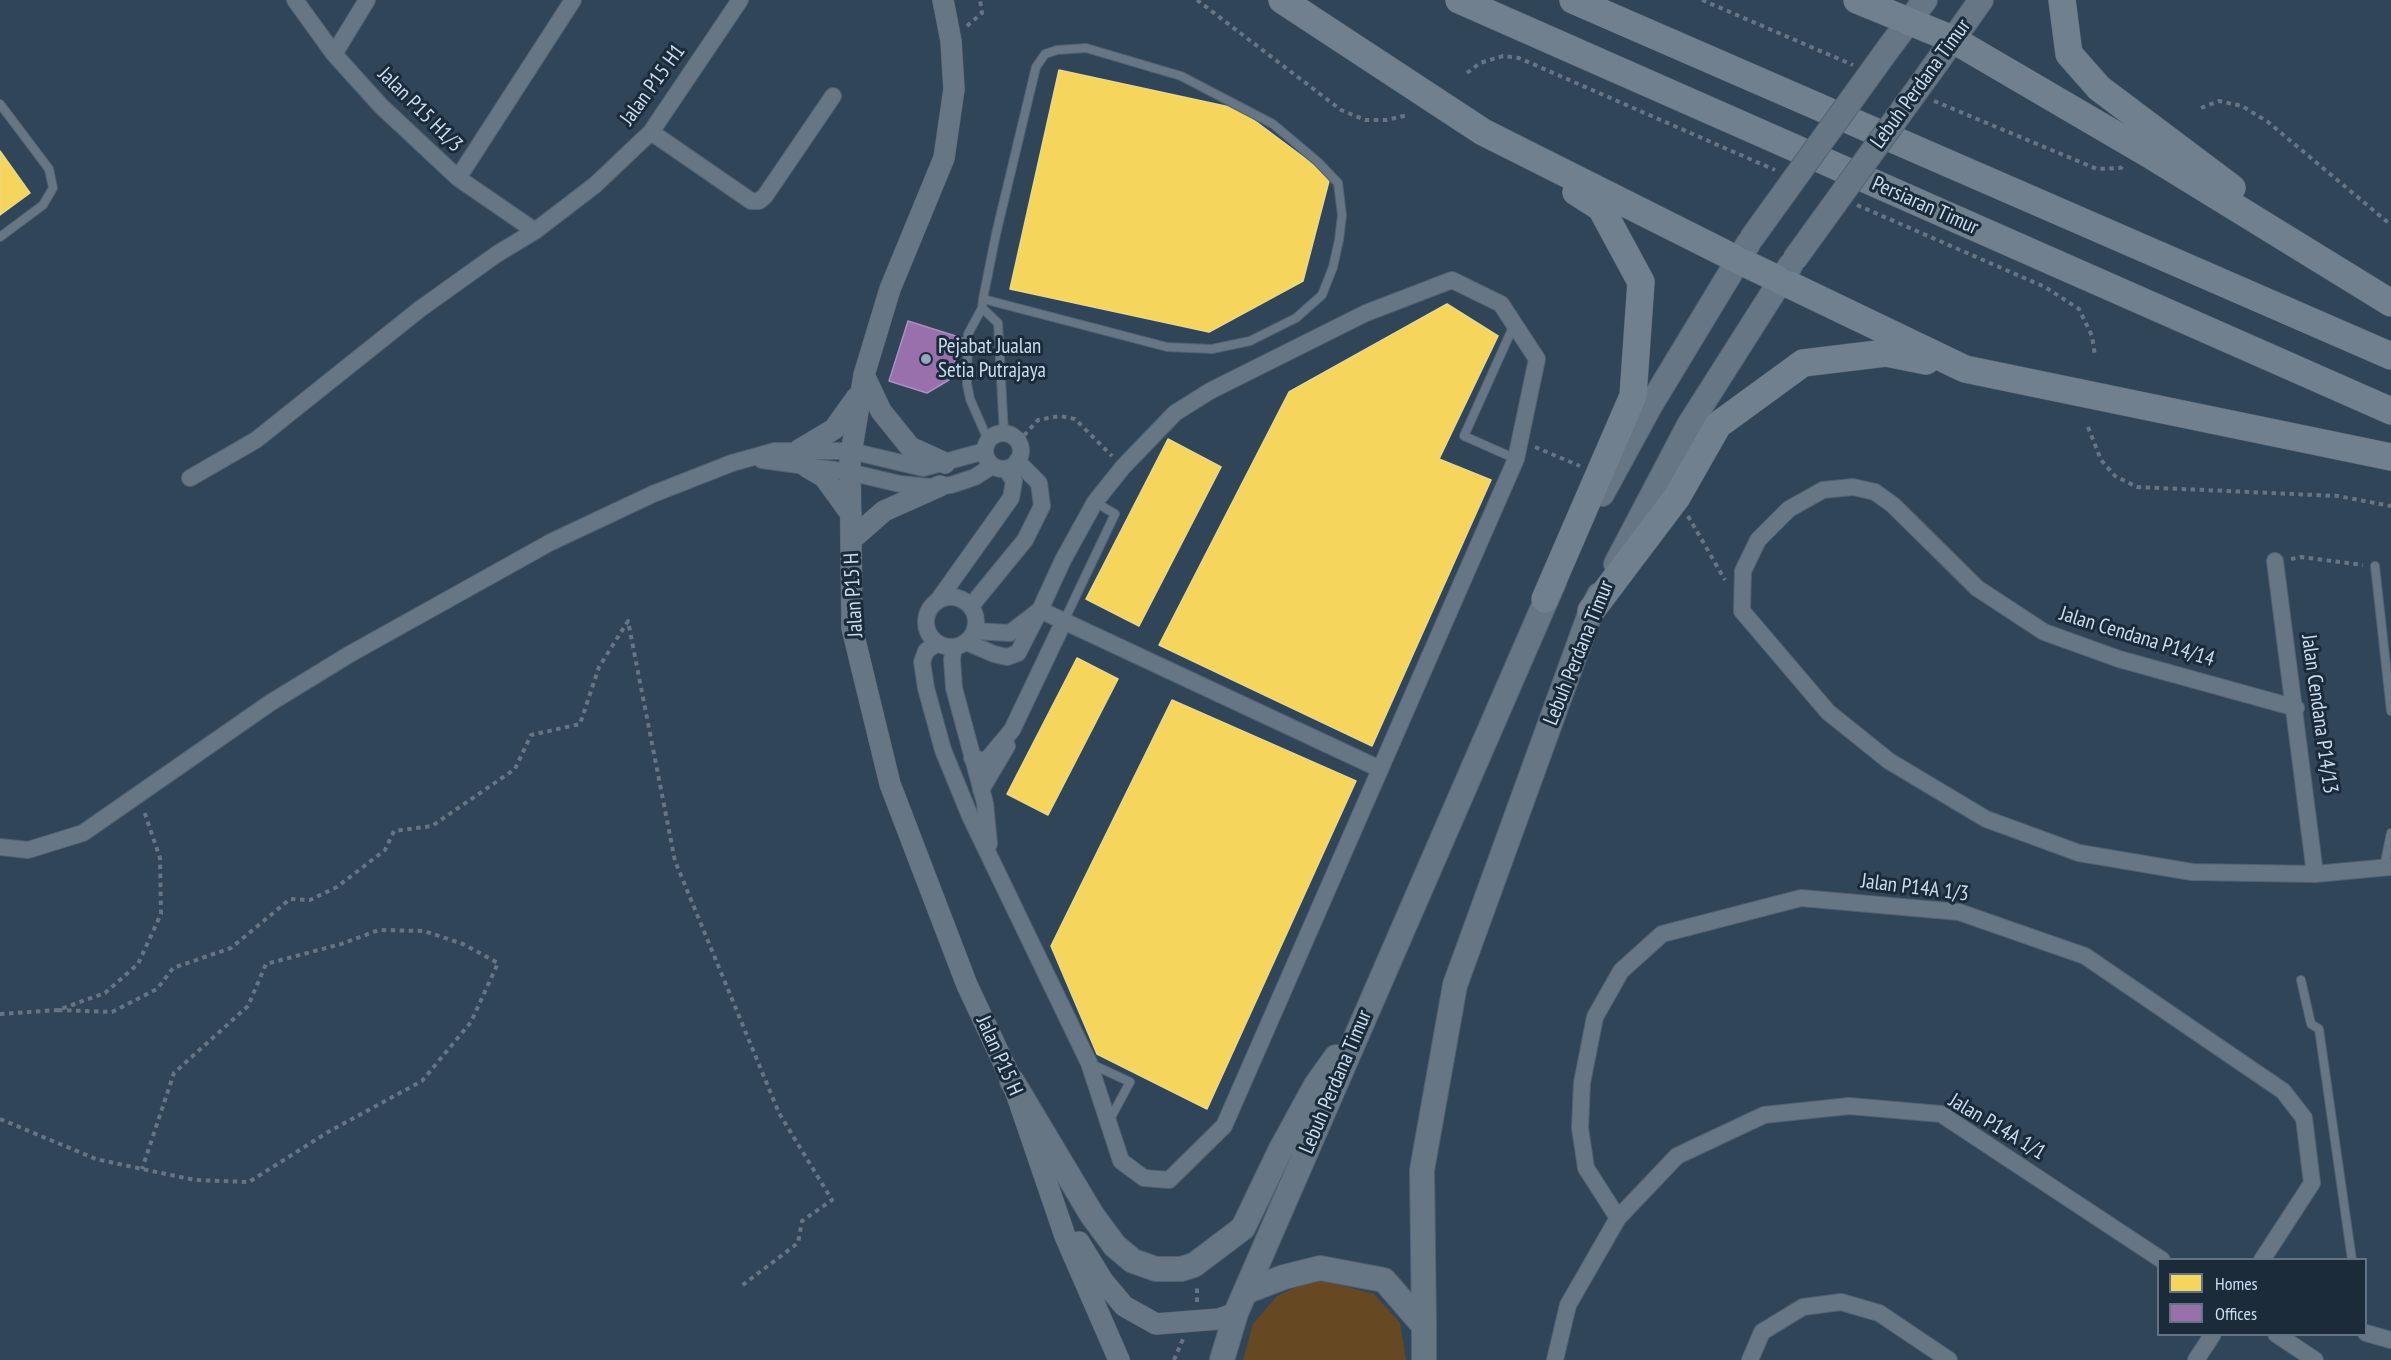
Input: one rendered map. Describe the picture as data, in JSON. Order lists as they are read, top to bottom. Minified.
{"streets":{"main road":["Lebuh Perdana Timur","Persiaran Timur"],"street":["Jalan P15 H1","Jalan P15 H1/3","Jalan P15 H","Jalan Cendana P14/14","Jalan Cendana P14/13","Jalan P14A 1/3","Jalan P14A 1/1"]},"crossings":[["Lebuh Perdana Timur","Jalan P15 H"],["Jalan P15 H1","Jalan P15 H1/3"],["Jalan Cendana P14/14","Jalan Cendana P14/13"],["Jalan P14A 1/3","Jalan P14A 1/1"]],"places":["Pejabat Jualan Setia Putrajaya"],"legend":["Homes","Offices"]}
